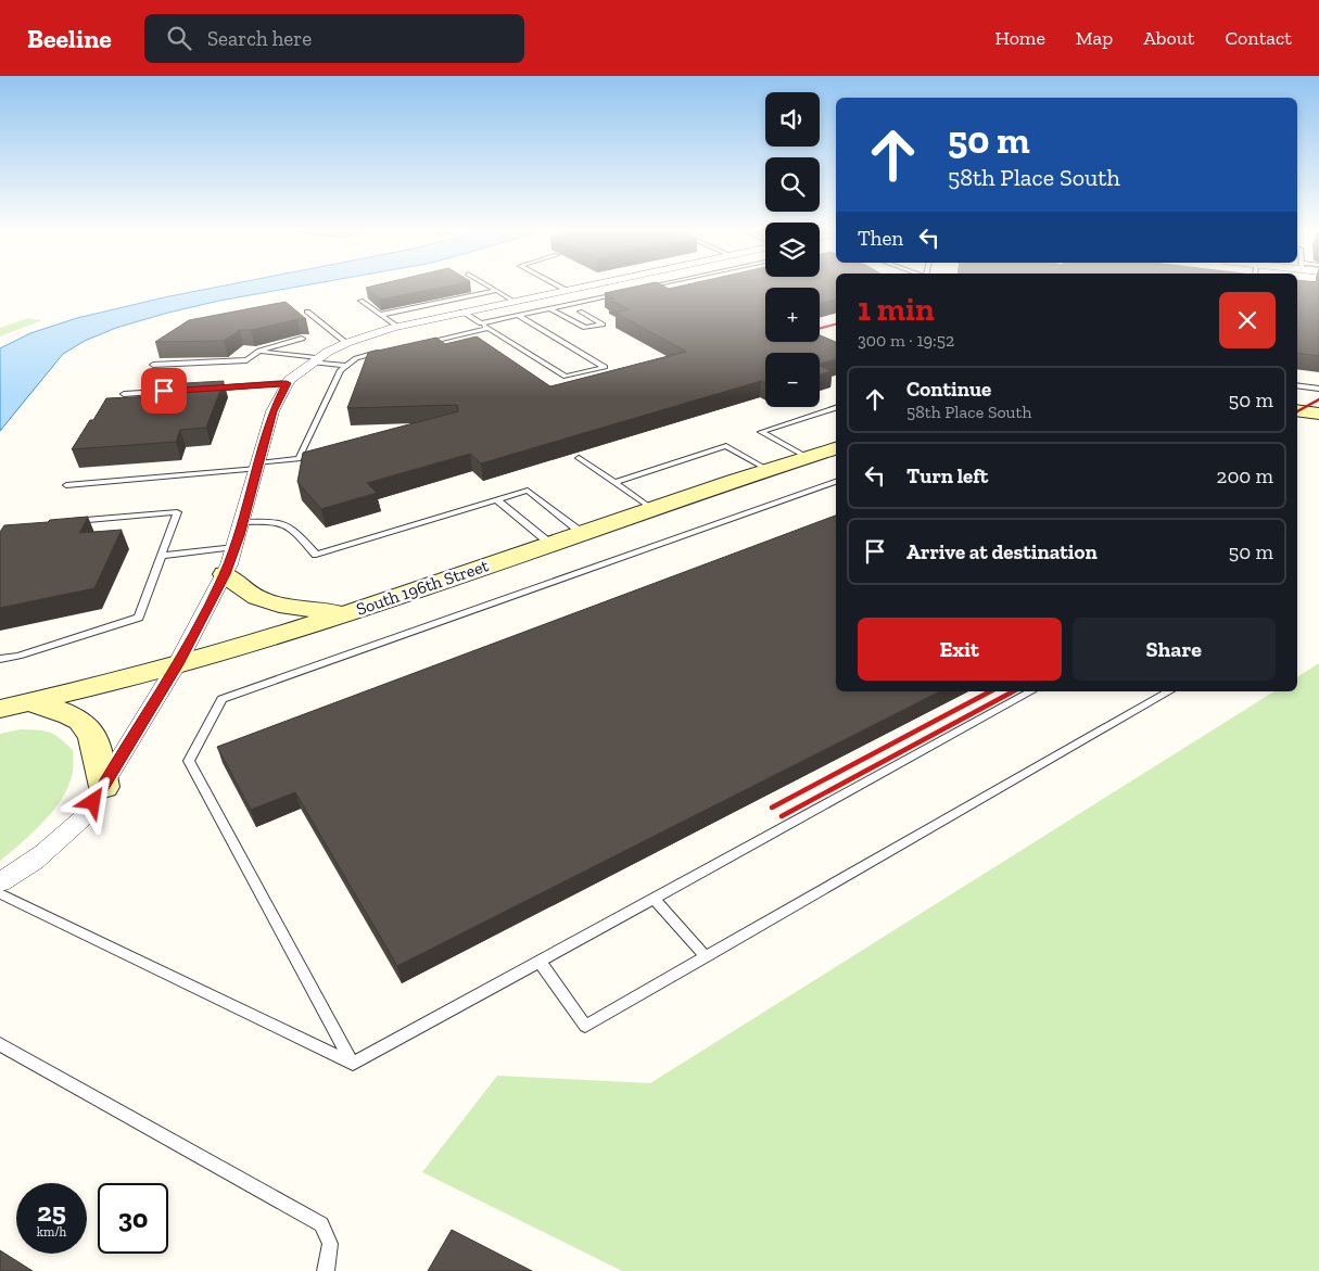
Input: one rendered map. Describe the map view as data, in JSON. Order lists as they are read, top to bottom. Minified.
{"streets":{"main road":["South 196th Street"]},"page":{"header":"Beeline","search":"Search here","nav":["Home","Map","About","Contact"],"map_buttons":["+","−"],"turn":["50 m","58th Place South"],"then":"Then","heading":["1 min","300 m · 19:52"],"list":[{"name":"Continue","note":"58th Place South","value":"50 m"},{"name":"Turn left","value":"200 m"},{"name":"Arrive at destination","value":"50 m"}],"buttons":["Exit","Share"],"speed":"25 km/h","limit":"30"}}
